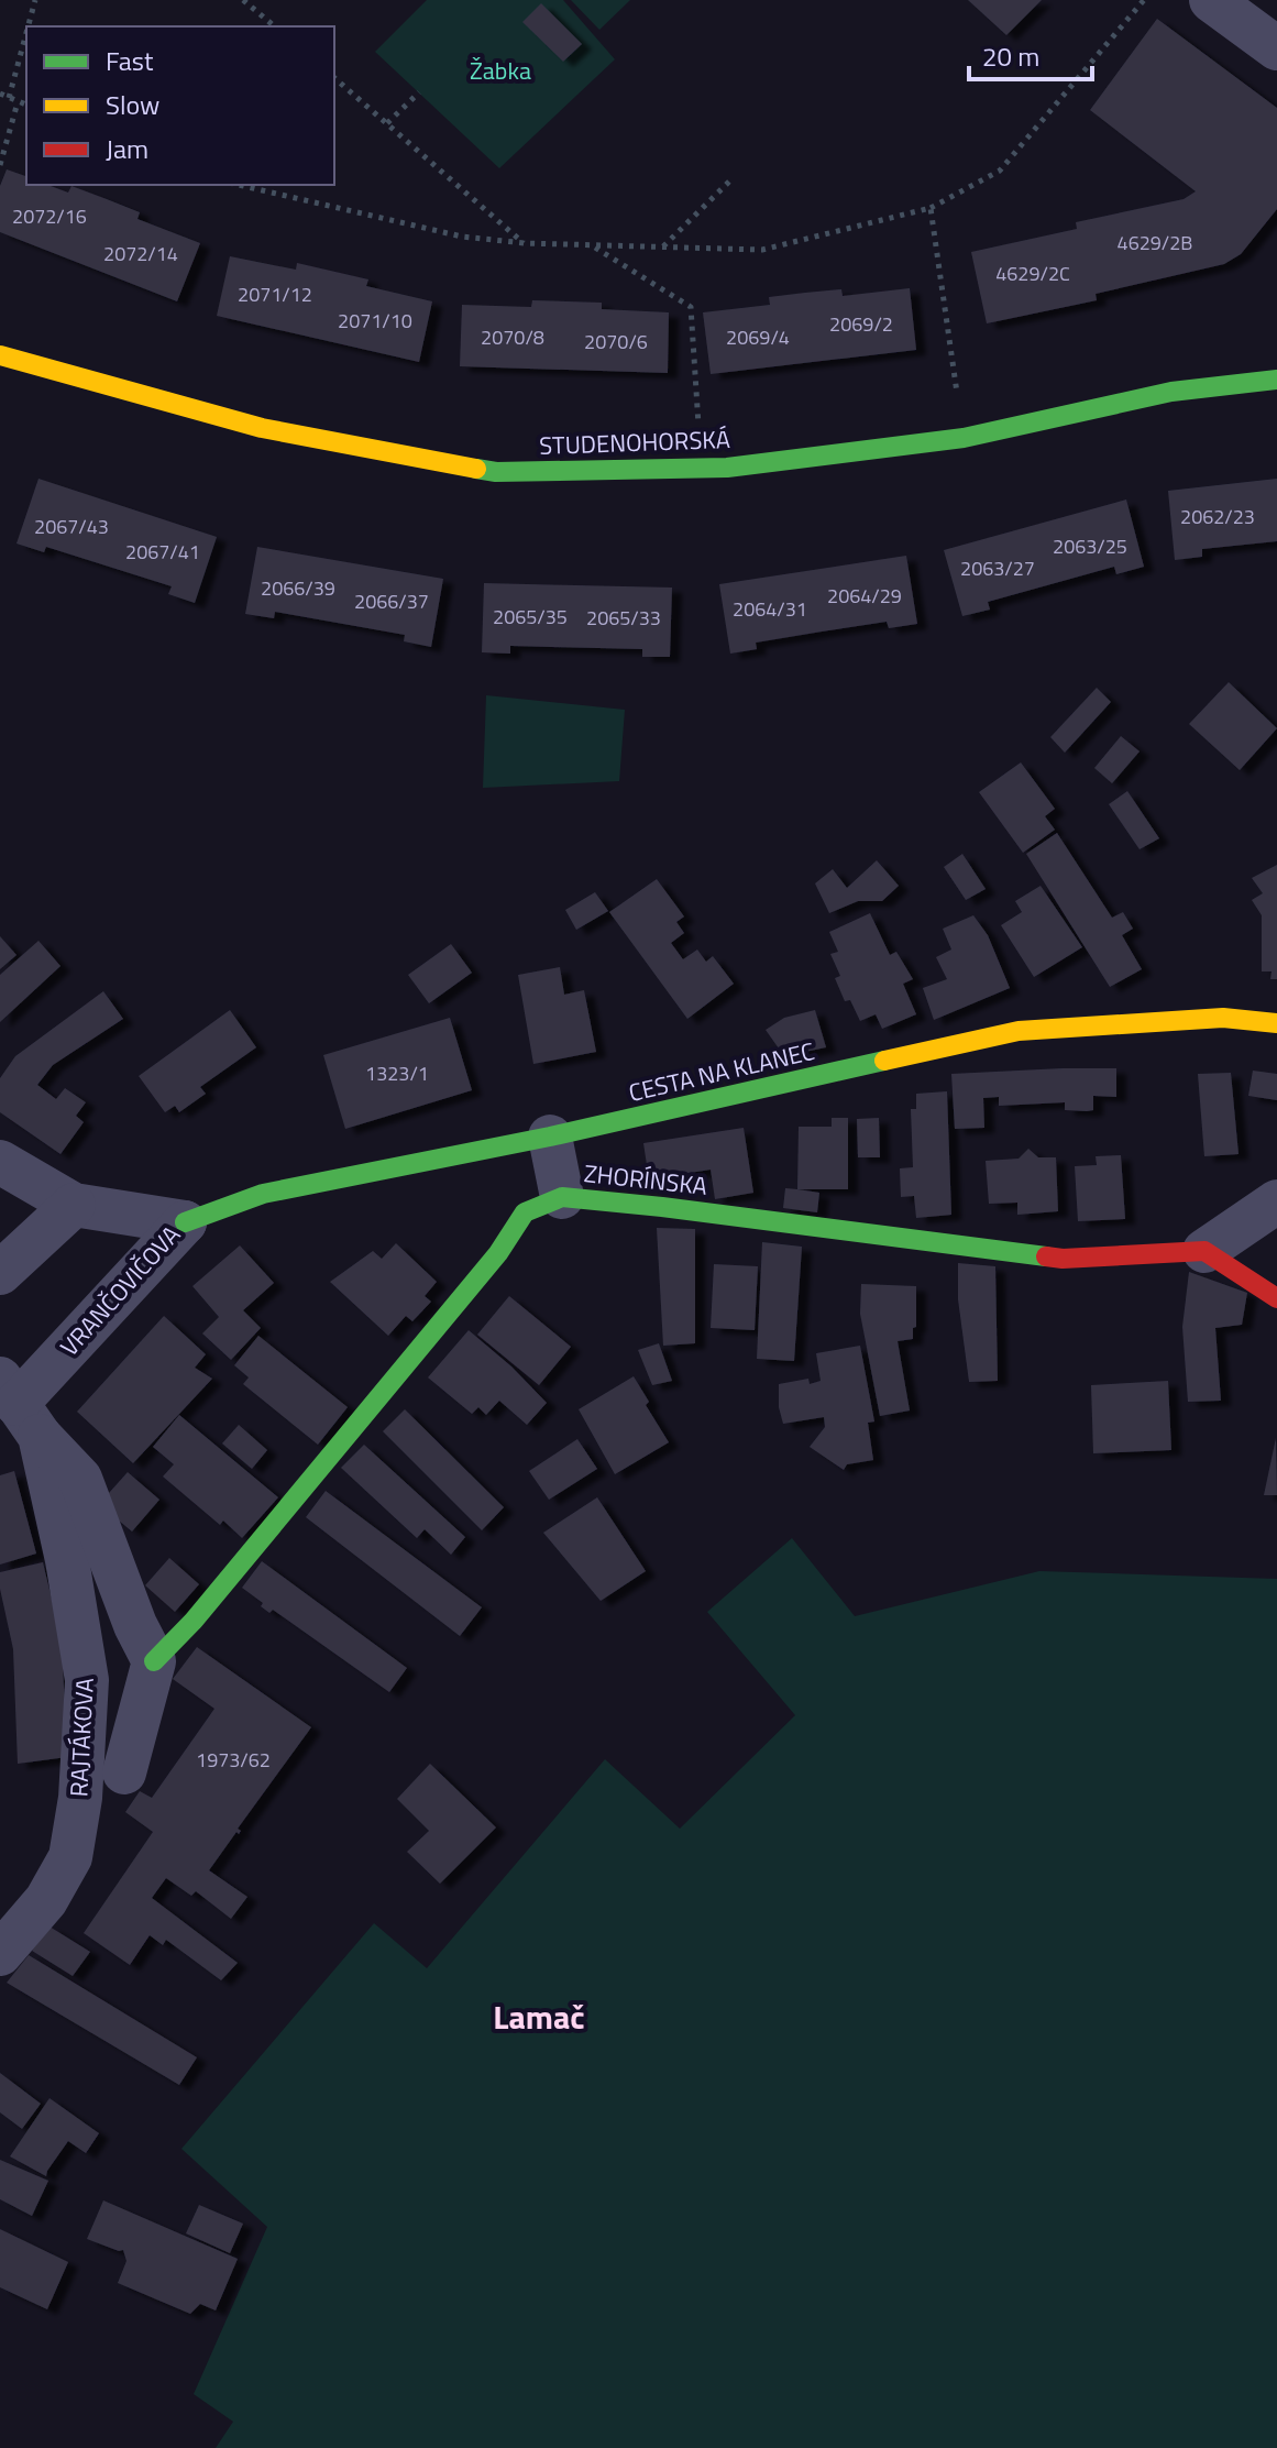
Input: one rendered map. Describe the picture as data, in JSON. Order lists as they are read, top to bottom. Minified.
{"streets":{"street":["STUDENOHORSKÁ","CESTA NA KLANEC","ZHORÍNSKA","VRANČOVIČOVA","RAJTÁKOVA"]},"crossings":[["CESTA NA KLANEC","VRANČOVIČOVA"],["VRANČOVIČOVA","RAJTÁKOVA"]],"districts":["Lamač"],"parks":["Žabka"],"house_numbers":["2072/16","4629/2B","2072/14","4629/2C","2071/12","2071/10","2069/2","2070/8","2069/4","2070/6","2062/23","2067/43","2063/25","2067/41","2063/27","2066/39","2064/29","2066/37","2064/31","2065/35","2065/33","1323/1","1973/62"],"legend":["Fast","Slow","Jam"],"scale_bar":"20 m"}
